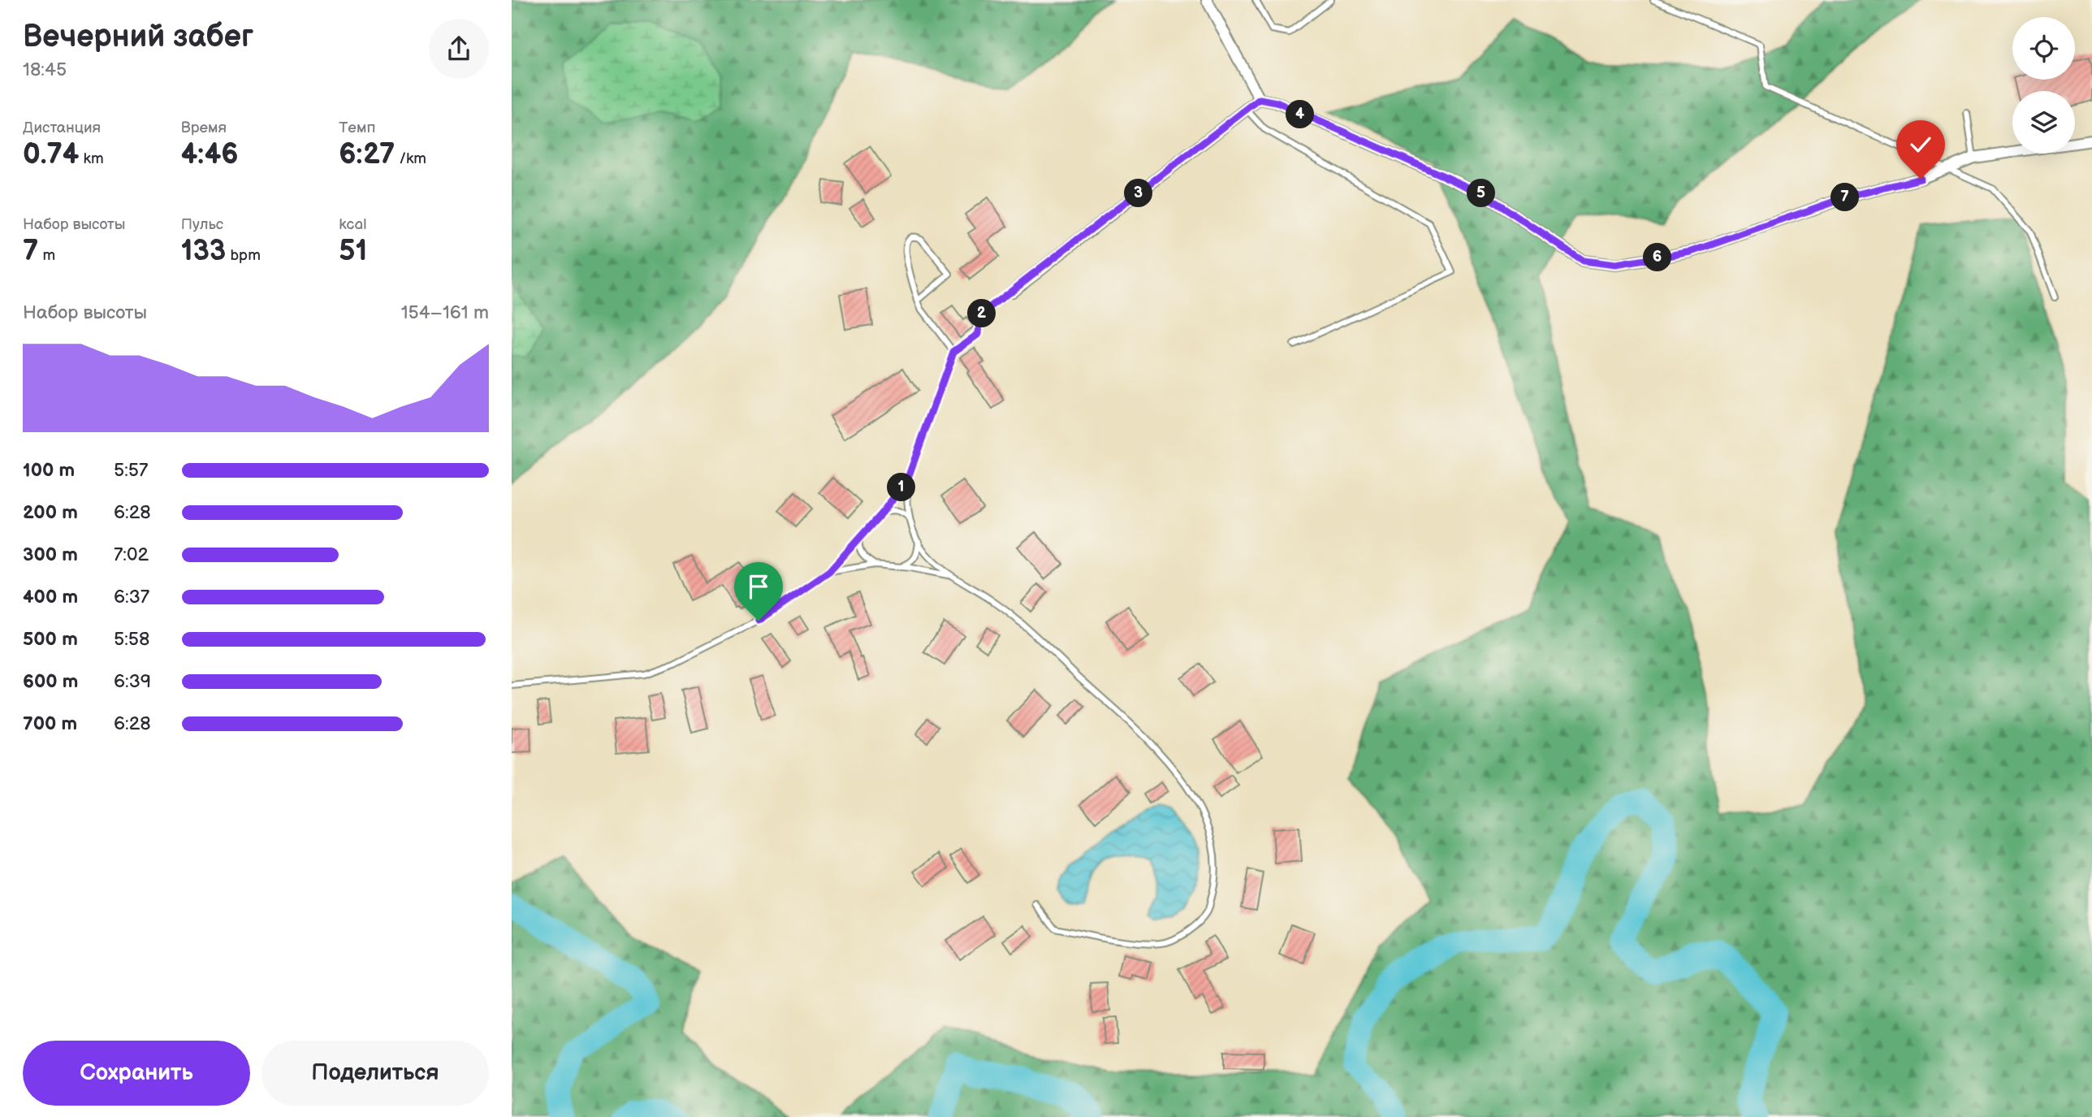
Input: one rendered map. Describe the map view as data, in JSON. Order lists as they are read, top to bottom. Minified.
{"page":{"heading":["Вечерний забег","18:45"],"stats":[["Дистанция","0.74 km"],["Время","4:46"],["Темп","6:27 /km"],["Набор высоты","7 m"],["Пульс","133 bpm"],["kcal","51"]],"pins":["4","3","5","7","6","2","1"],"chart":["Набор высоты","154–161 m"],"list":[{"name":"100 m","note":"5:57"},{"name":"200 m","note":"6:28"},{"name":"300 m","note":"7:02"},{"name":"400 m","note":"6:37"},{"name":"500 m","note":"5:58"},{"name":"600 m","note":"6:39"},{"name":"700 m","note":"6:28"}],"buttons":["Сохранить","Поделиться"]}}
